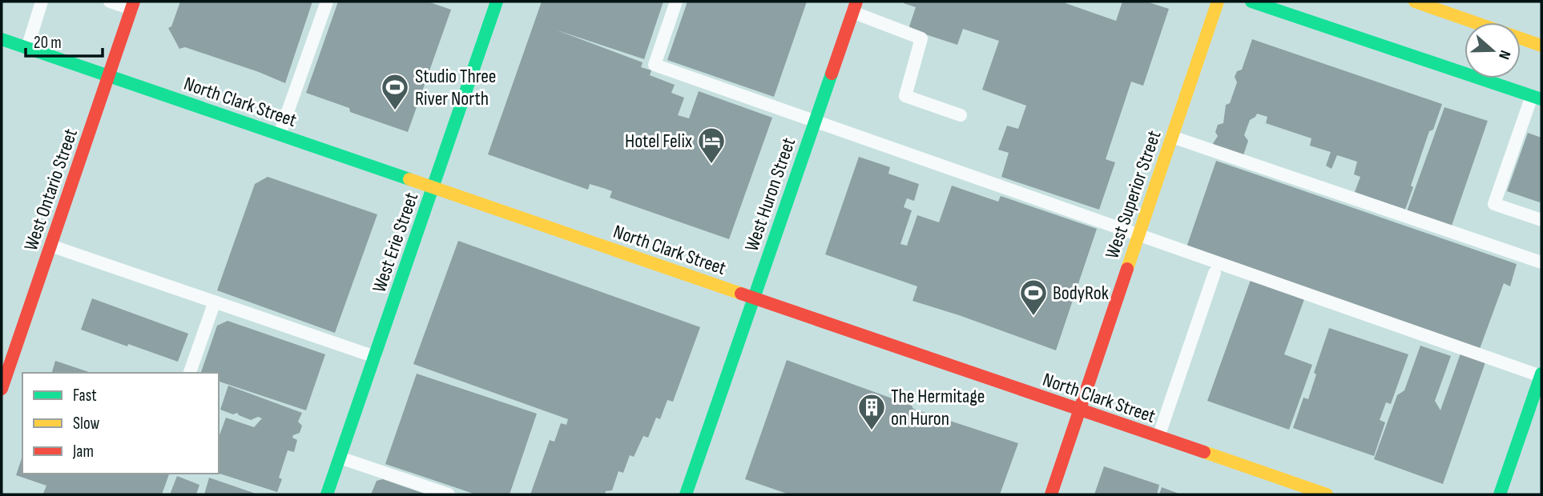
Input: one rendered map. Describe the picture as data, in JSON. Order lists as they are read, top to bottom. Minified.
{"streets":{"main road":["North Clark Street","West Ontario Street","West Huron Street","West Superior Street","West Erie Street"]},"crossings":[["North Clark Street","West Ontario Street"],["North Clark Street","West Huron Street"],["North Clark Street","West Superior Street"],["North Clark Street","West Erie Street"]],"places":{"sports":["Studio Three River North","BodyRok"],"hotel":["Hotel Felix"],"building":["The Hermitage on Huron"]},"legend":["Fast","Slow","Jam"],"scale_bar":"20 m","north":"right"}
